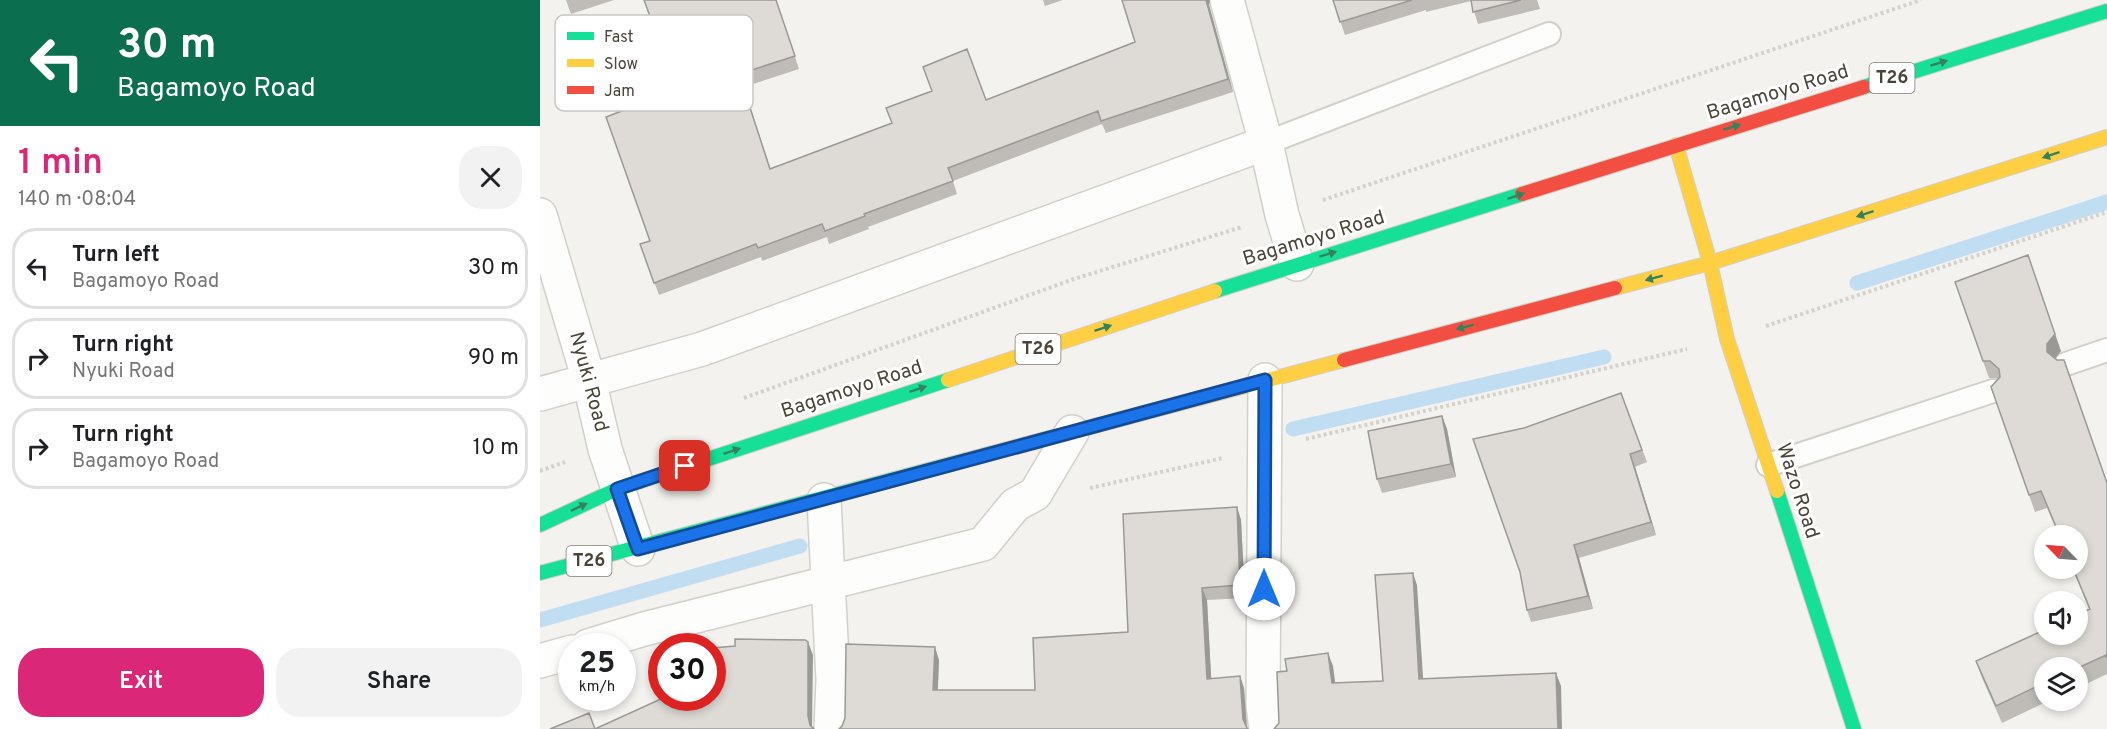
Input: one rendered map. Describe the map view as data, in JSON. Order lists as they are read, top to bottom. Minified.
{"streets":{"main road":["T26","Bagamoyo Road","Wazo Road"],"street":["Nyuki Road"]},"crossings":[["T26","Nyuki Road"],["T26","Wazo Road"],["Bagamoyo Road","Nyuki Road"],["Bagamoyo Road","Wazo Road"]],"legend":["Fast","Slow","Jam"],"north":"top left","page":{"turn":["30 m","Bagamoyo Road"],"heading":["1 min","140 m · 08:04"],"list":[{"name":"Turn left","note":"Bagamoyo Road","value":"30 m"},{"name":"Turn right","note":"Nyuki Road","value":"90 m"},{"name":"Turn right","note":"Bagamoyo Road","value":"10 m"}],"speed":"25 km/h","limit":"30","buttons":["Exit","Share"]}}
